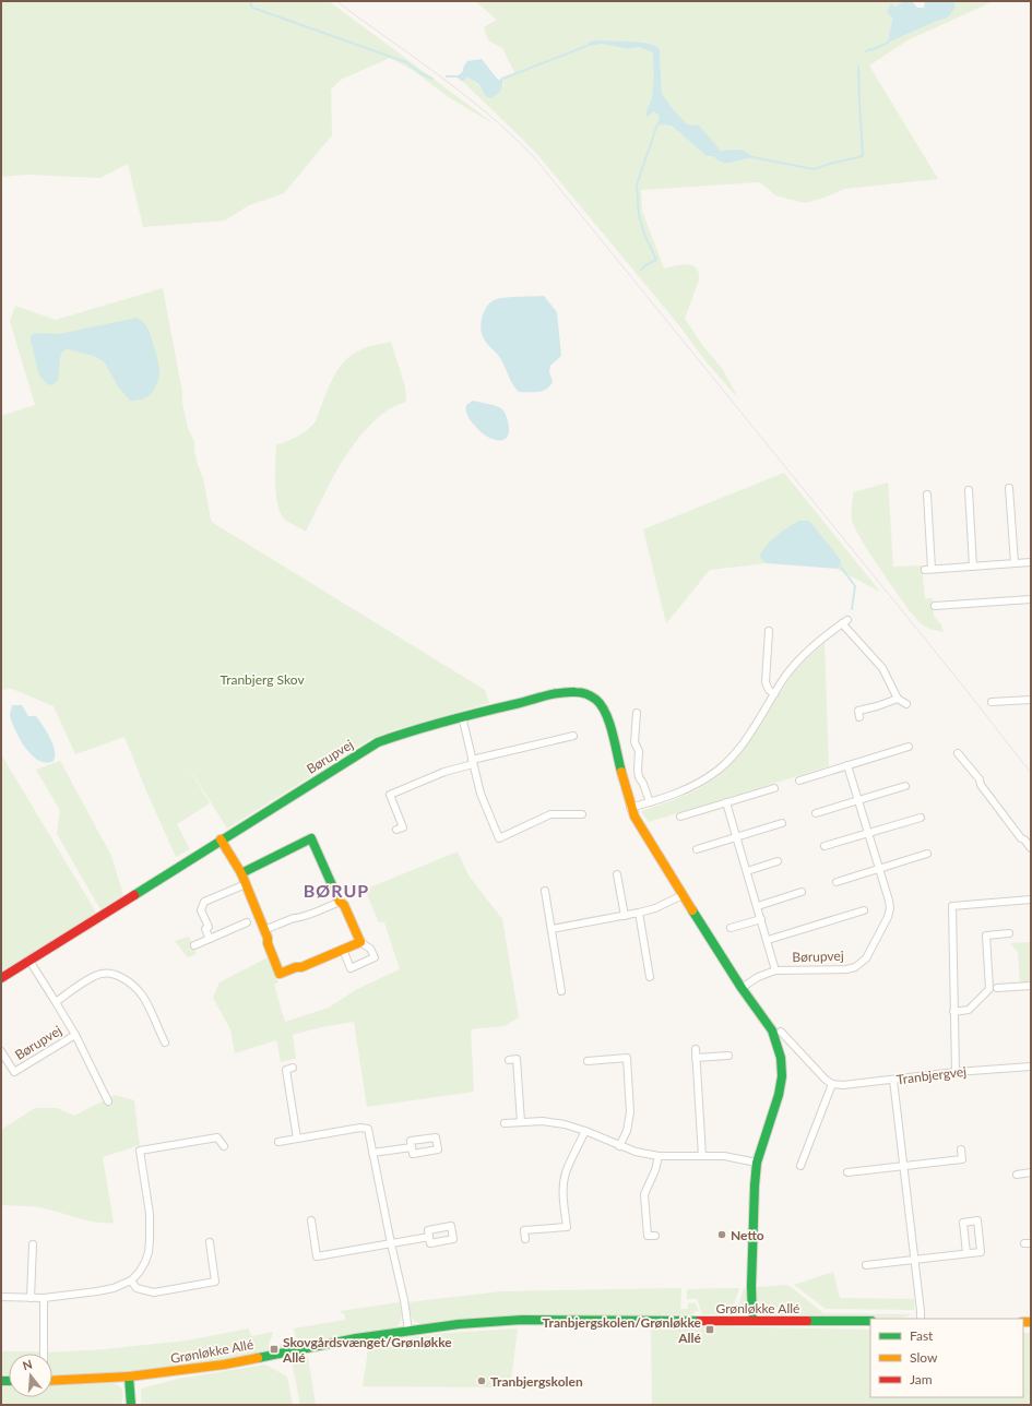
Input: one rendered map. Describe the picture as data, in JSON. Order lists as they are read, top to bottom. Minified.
{"streets":{"street":["Børupvej","Tranbjergvej","Grønløkke Allé"]},"crossings":[["Børupvej","Grønløkke Allé"]],"districts":["BØRUP"],"parks":["Tranbjerg Skov"],"places":{"other":["Netto","Tranbjergskolen"],"transit":["Tranbjergskolen/Grønløkke Allé","Skovgårdsvænget/Grønløkke Allé"]},"legend":["Fast","Slow","Jam"],"north":"top"}
